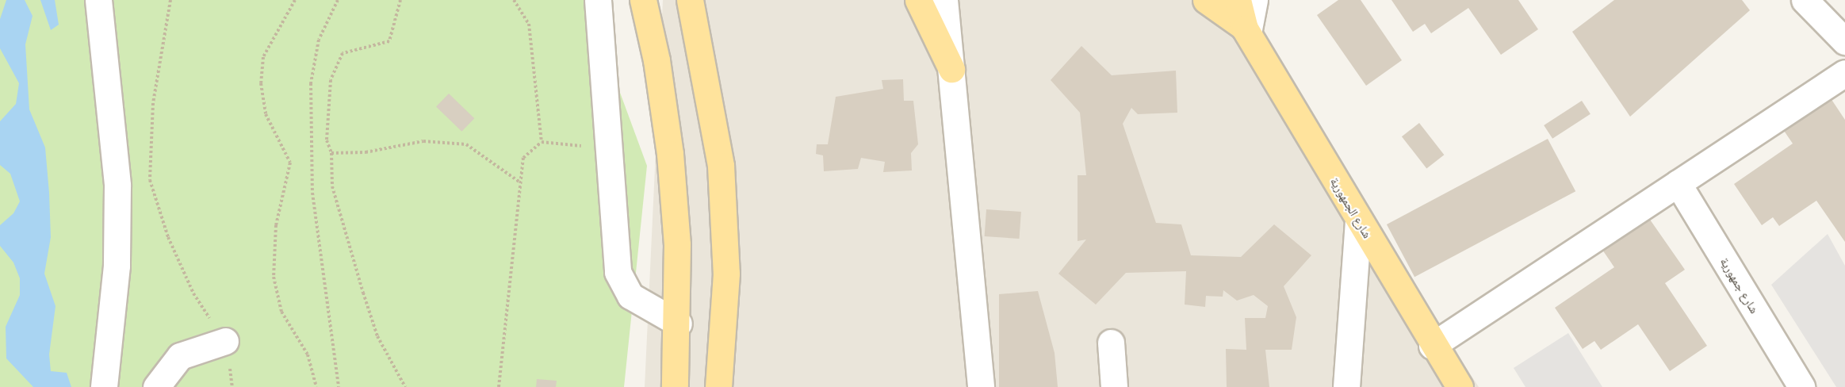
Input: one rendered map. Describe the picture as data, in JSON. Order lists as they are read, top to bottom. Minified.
{"streets":{"main road":["شارع الجمهورية"],"street":["شارع جمهورية"]}}
